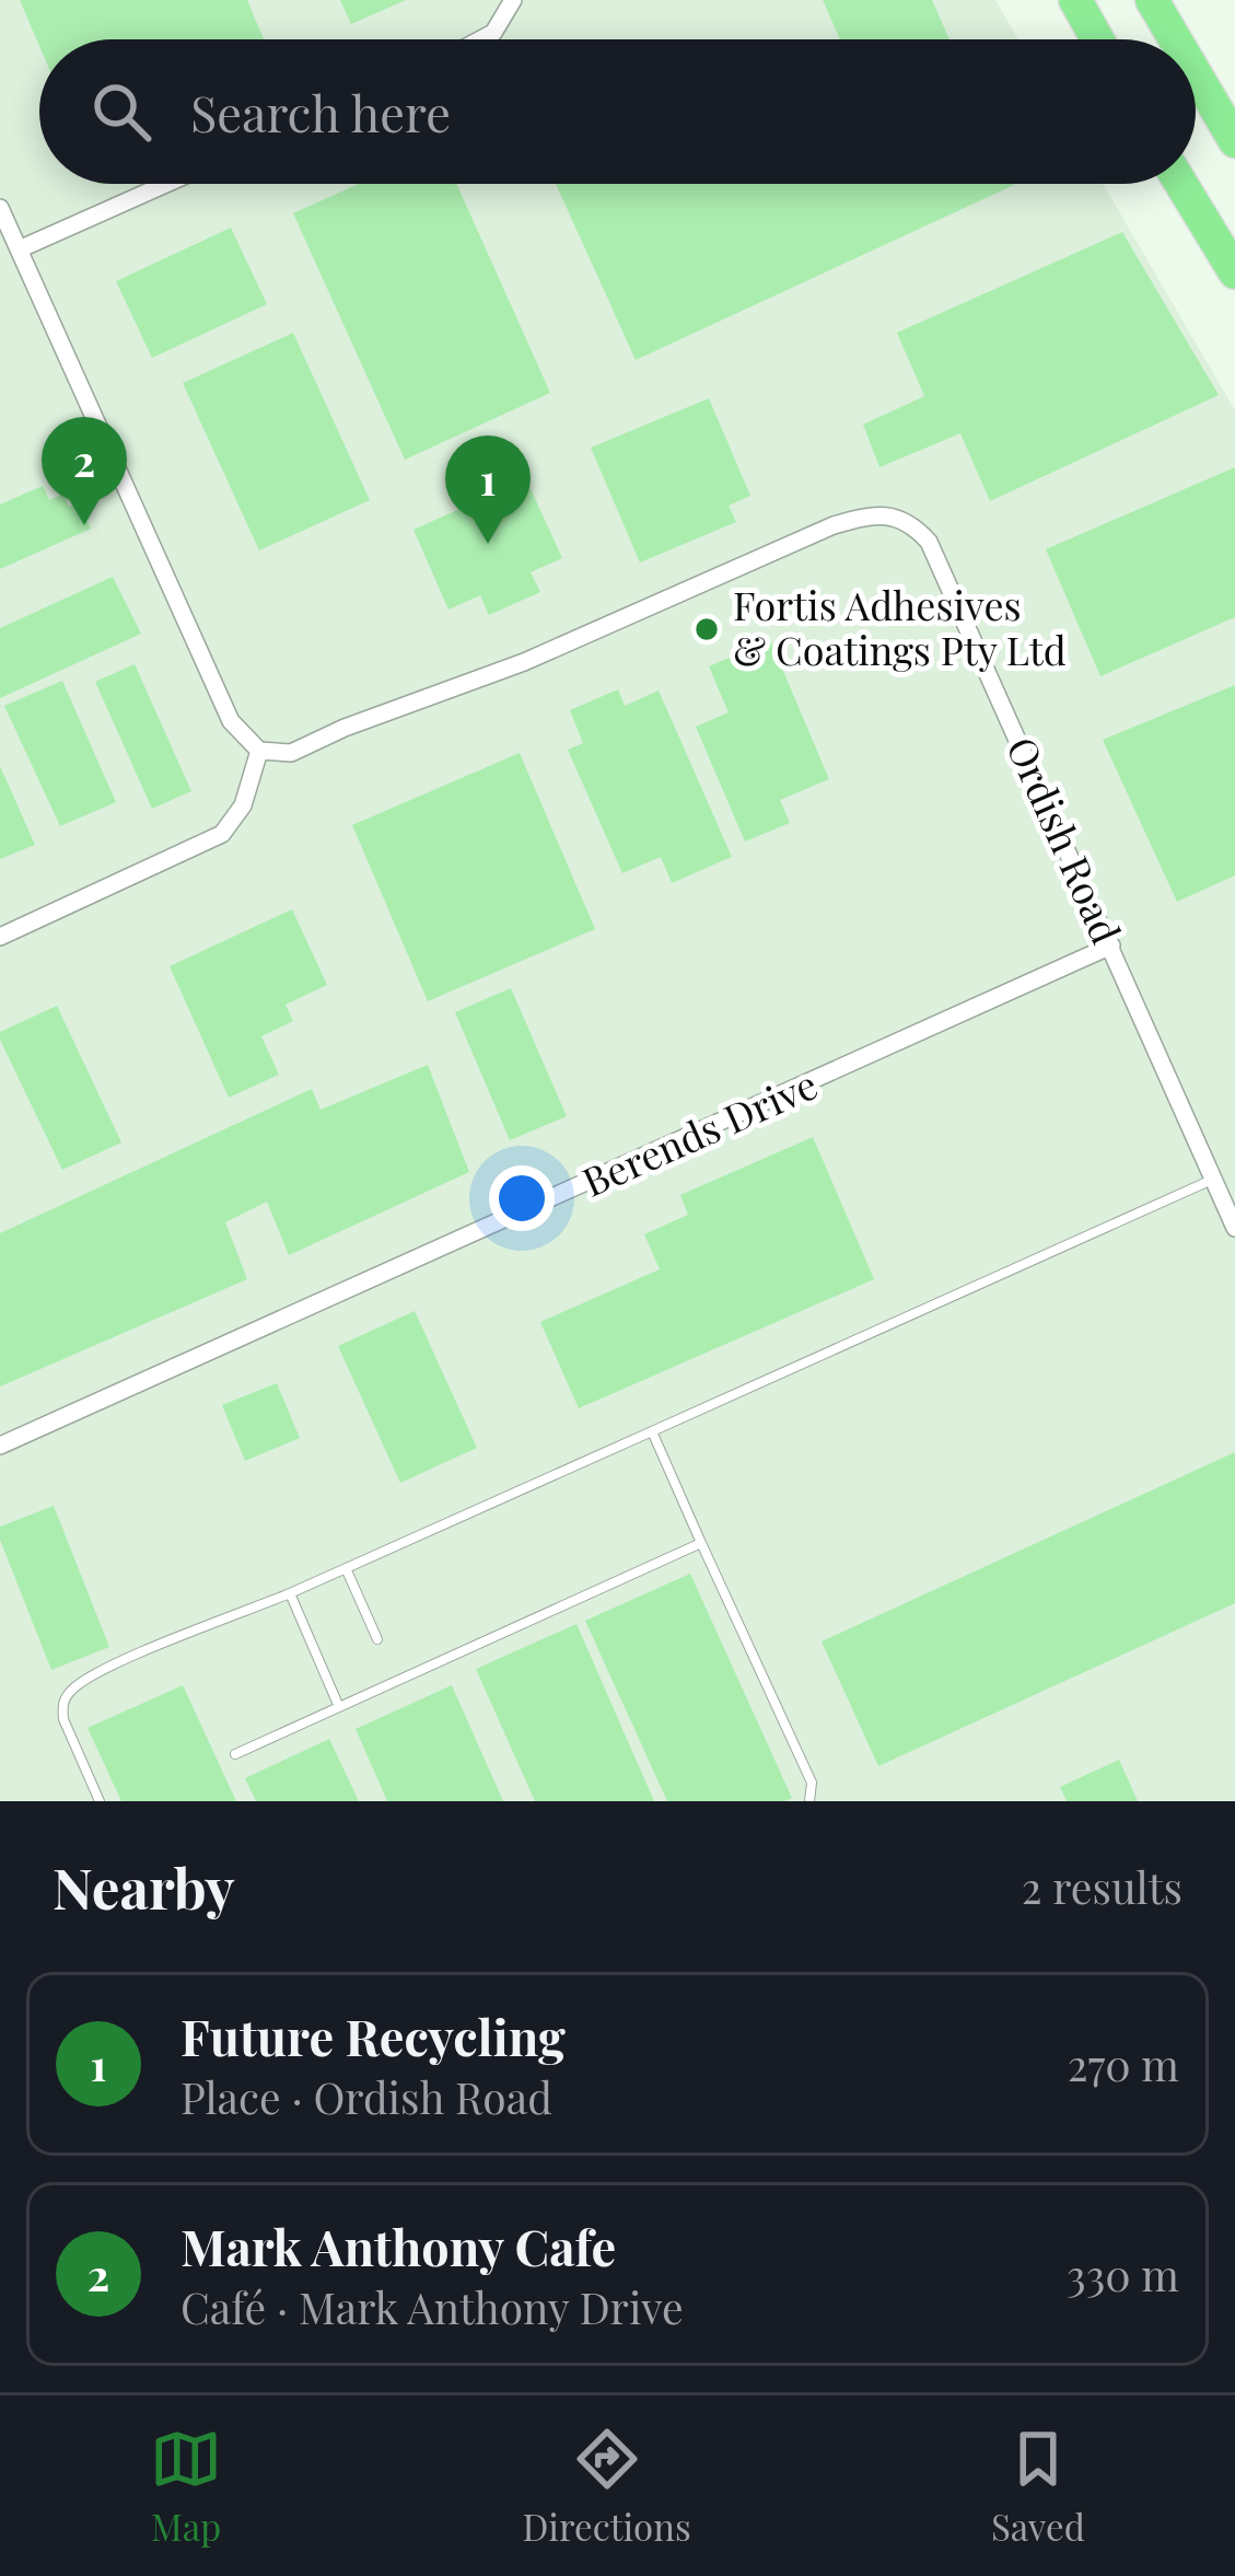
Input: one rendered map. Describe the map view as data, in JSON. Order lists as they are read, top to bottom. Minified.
{"streets":{"street":["Ordish Road","Berends Drive"]},"crossings":[["Ordish Road","Berends Drive"]],"places":["Fortis Adhesives & Coatings Pty Ltd"],"page":{"search":"Search here","pins":["2","1"],"heading":["Nearby","2 results"],"list":[{"mark":"1","name":"Future Recycling","note":"Place · Ordish Road","value":"270 m"},{"mark":"2","name":"Mark Anthony Cafe","note":"Café · Mark Anthony Drive","value":"330 m"}],"nav":["Map","Directions","Saved"]}}
